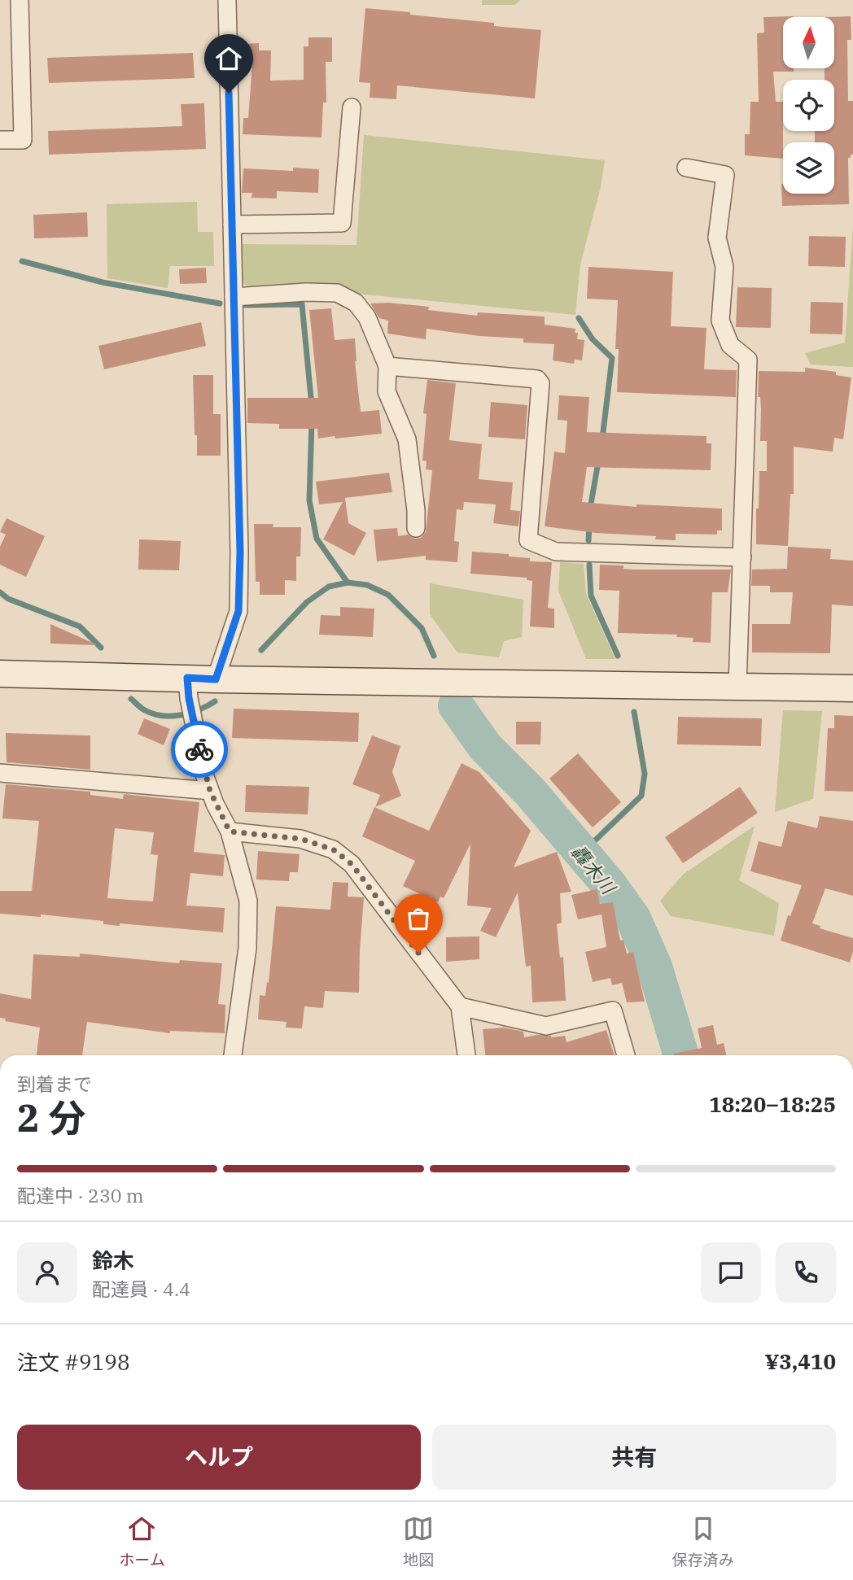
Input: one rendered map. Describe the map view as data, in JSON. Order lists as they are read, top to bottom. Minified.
{"water":["轟木川"],"north":"top","page":{"heading":["2 分","到着まで","18:20–18:25"],"panel":["鈴木","配達員 · 4.4","注文 #9198","¥3,410"],"bar":"配達中 · 230 m","buttons":["ヘルプ","共有"],"tabs":["ホーム","地図","保存済み"]}}
